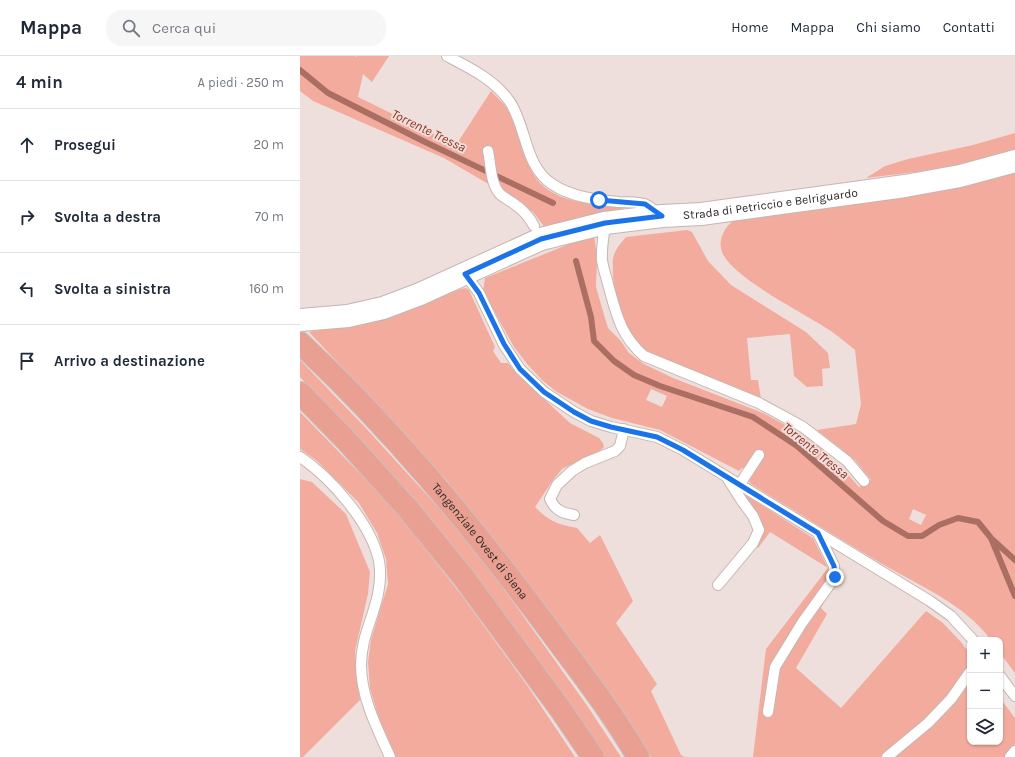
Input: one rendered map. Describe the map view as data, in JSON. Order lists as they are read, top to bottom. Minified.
{"streets":{"highway":["Tangenziale Ovest di Siena"],"street":["Strada di Petriccio e Belriguardo"]},"water":["Torrente Tressa"],"page":{"header":"Mappa","search":"Cerca qui","nav":["Home","Mappa","Chi siamo","Contatti"],"heading":["4 min","A piedi · 250 m"],"list":[["Prosegui","20 m"],["Svolta a destra","70 m"],["Svolta a sinistra","160 m"],"Arrivo a destinazione"],"map_buttons":["+","−"]}}
